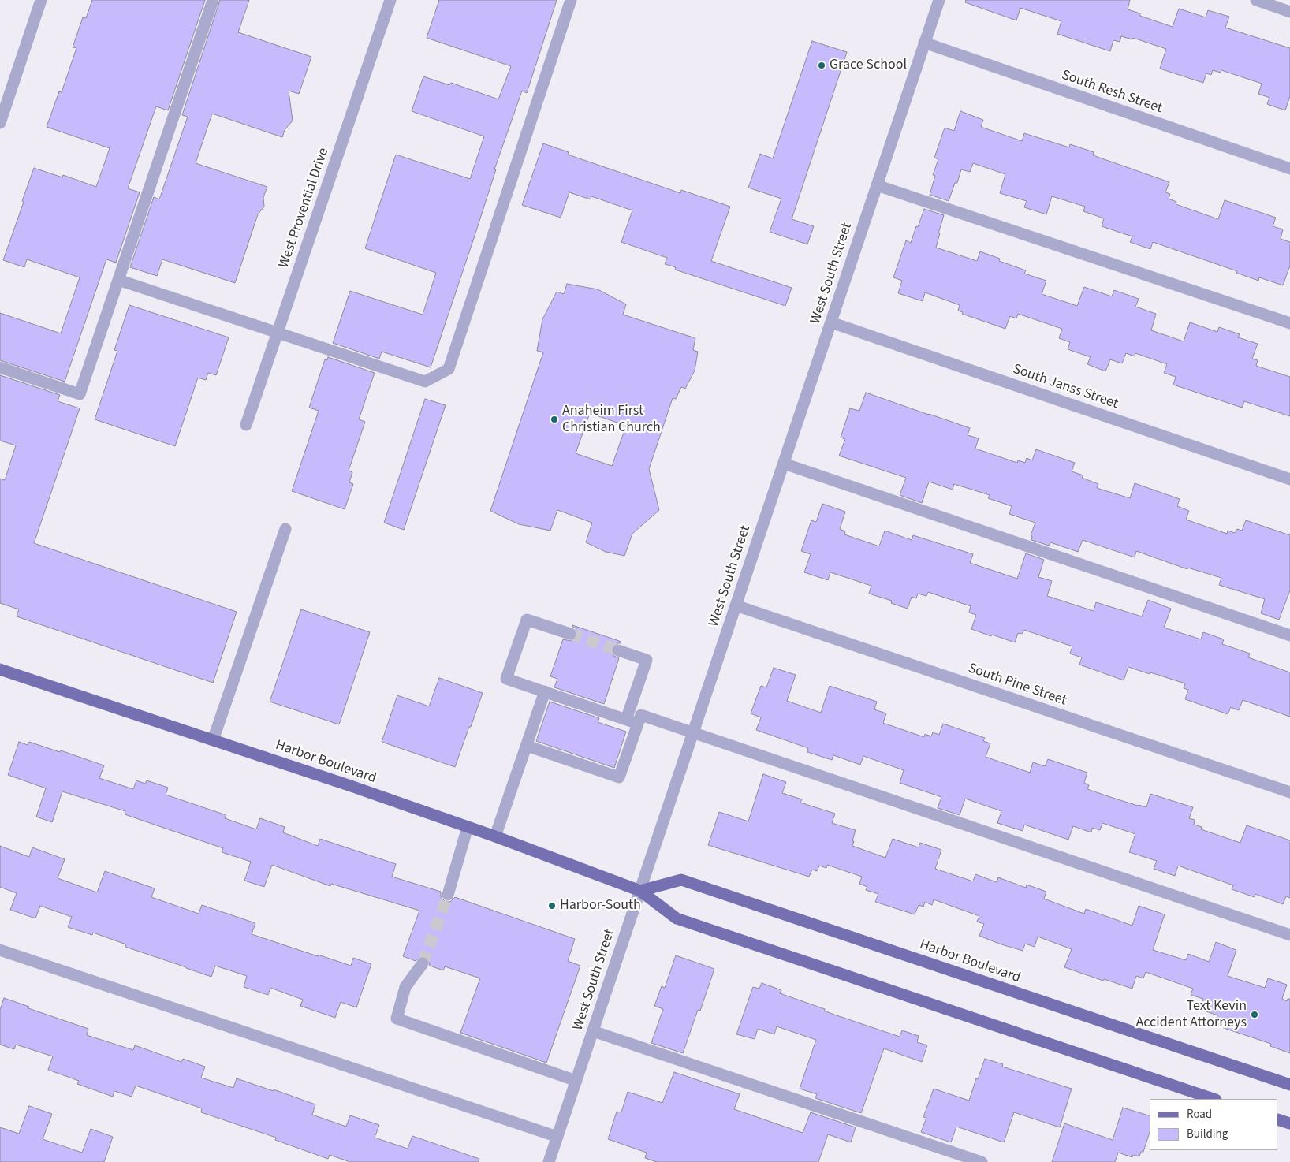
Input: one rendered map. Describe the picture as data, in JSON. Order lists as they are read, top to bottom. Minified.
{"streets":{"main road":["Harbor Boulevard"],"street":["South Resh Street","West Provential Drive","West South Street","South Janss Street","South Pine Street"]},"crossings":[["South Resh Street","West South Street"],["West South Street","South Janss Street"],["West South Street","South Pine Street"],["West South Street","Harbor Boulevard"]],"places":["Grace School","Anaheim First Christian Church","Harbor-South","Text Kevin Accident Attorneys"],"legend":["Road","Building"]}
